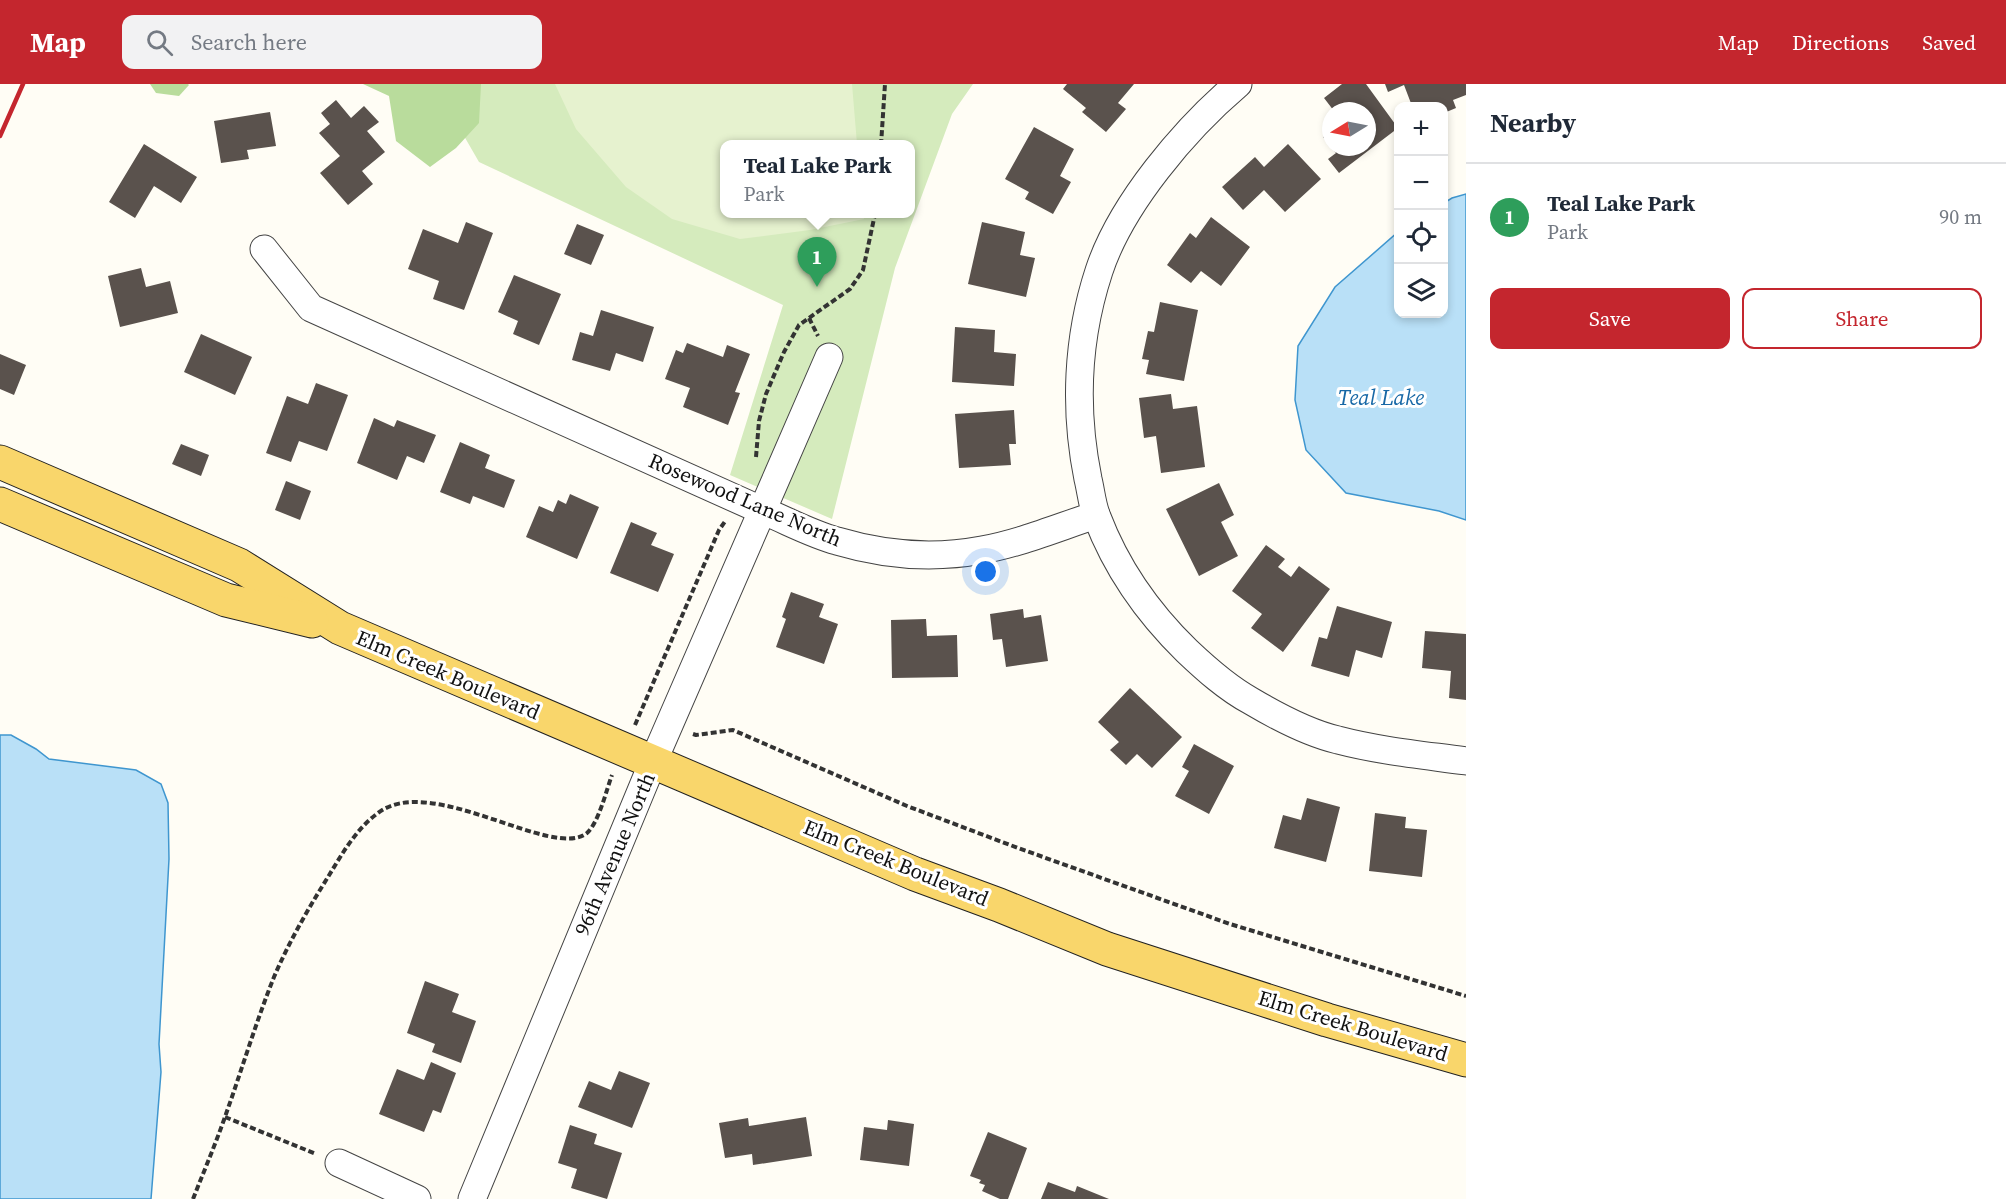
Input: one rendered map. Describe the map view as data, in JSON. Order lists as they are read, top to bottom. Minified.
{"streets":{"main road":["Elm Creek Boulevard"],"street":["Rosewood Lane North","96th Avenue North"]},"crossings":[["Rosewood Lane North","96th Avenue North"],["Elm Creek Boulevard","96th Avenue North"]],"water":["Teal Lake"],"north":"left","page":{"header":"Map","search":"Search here","nav":["Map","Directions","Saved"],"heading":"Nearby","map_buttons":["+","−"],"popup":["Teal Lake Park","Park"],"list":[{"mark":"1","name":"Teal Lake Park","note":"Park","value":"90 m"}],"pins":"1","buttons":["Save","Share"]}}
